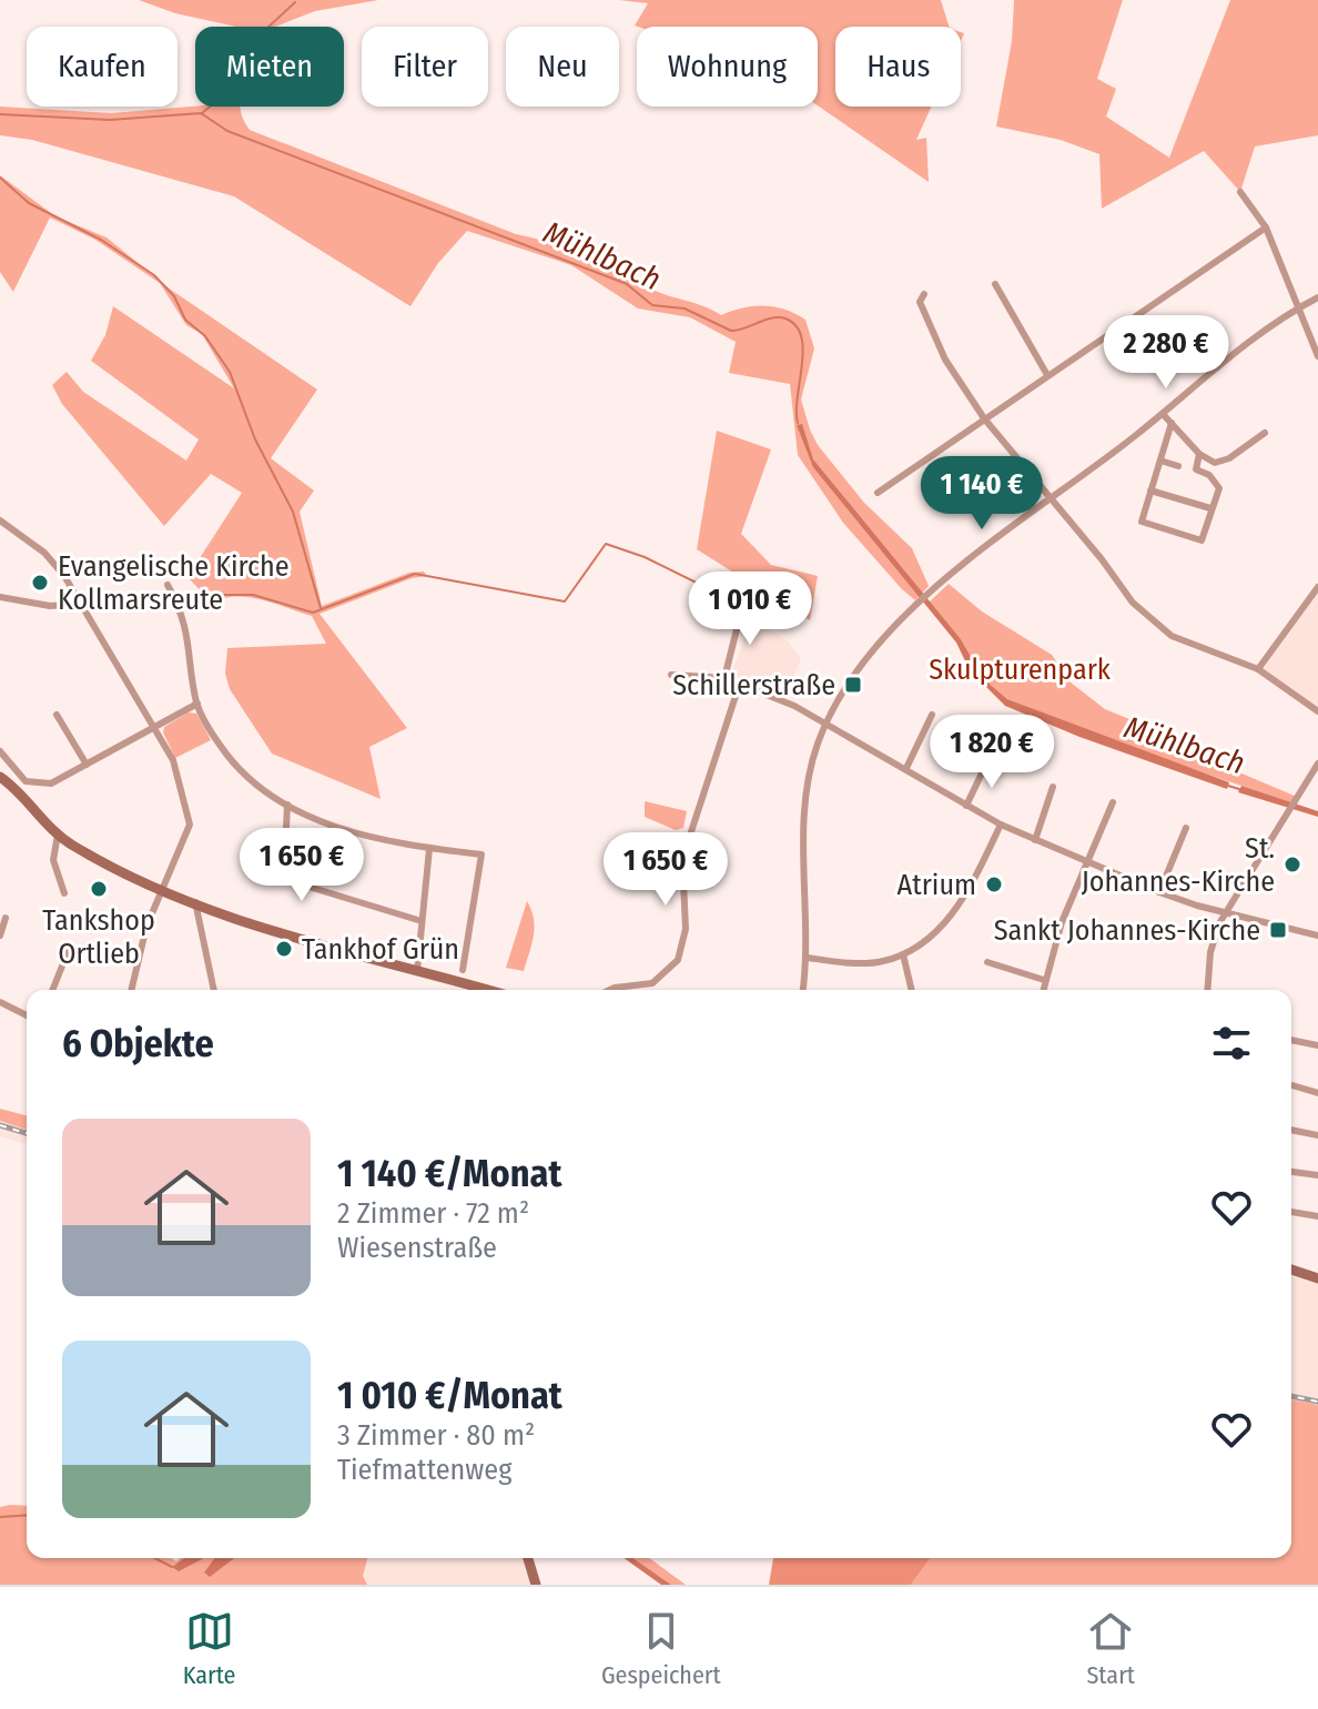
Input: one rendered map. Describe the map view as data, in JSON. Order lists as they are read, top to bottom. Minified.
{"water":["Mühlbach"],"parks":["Skulpturenpark"],"places":{"other":["Evangelische Kirche Kollmarsreute","St. Johannes-Kirche","Atrium","Tankshop Ortlieb","Tankhof Grün"],"transit":["Schillerstraße","Sankt Johannes-Kirche"]},"page":{"chip":["Kaufen","Mieten","Filter","Neu","Wohnung","Haus"],"price":["2 280 €","1 140 €","1 010 €","1 820 €","1 650 €","1 650 €"],"heading":"6 Objekte","list":[{"name":"1 140 €/Monat","note":"2 Zimmer · 72 m² · Wiesenstraße"},{"name":"1 010 €/Monat","note":"3 Zimmer · 80 m² · Tiefmattenweg"}],"tabs":["Karte","Gespeichert","Start"]}}
